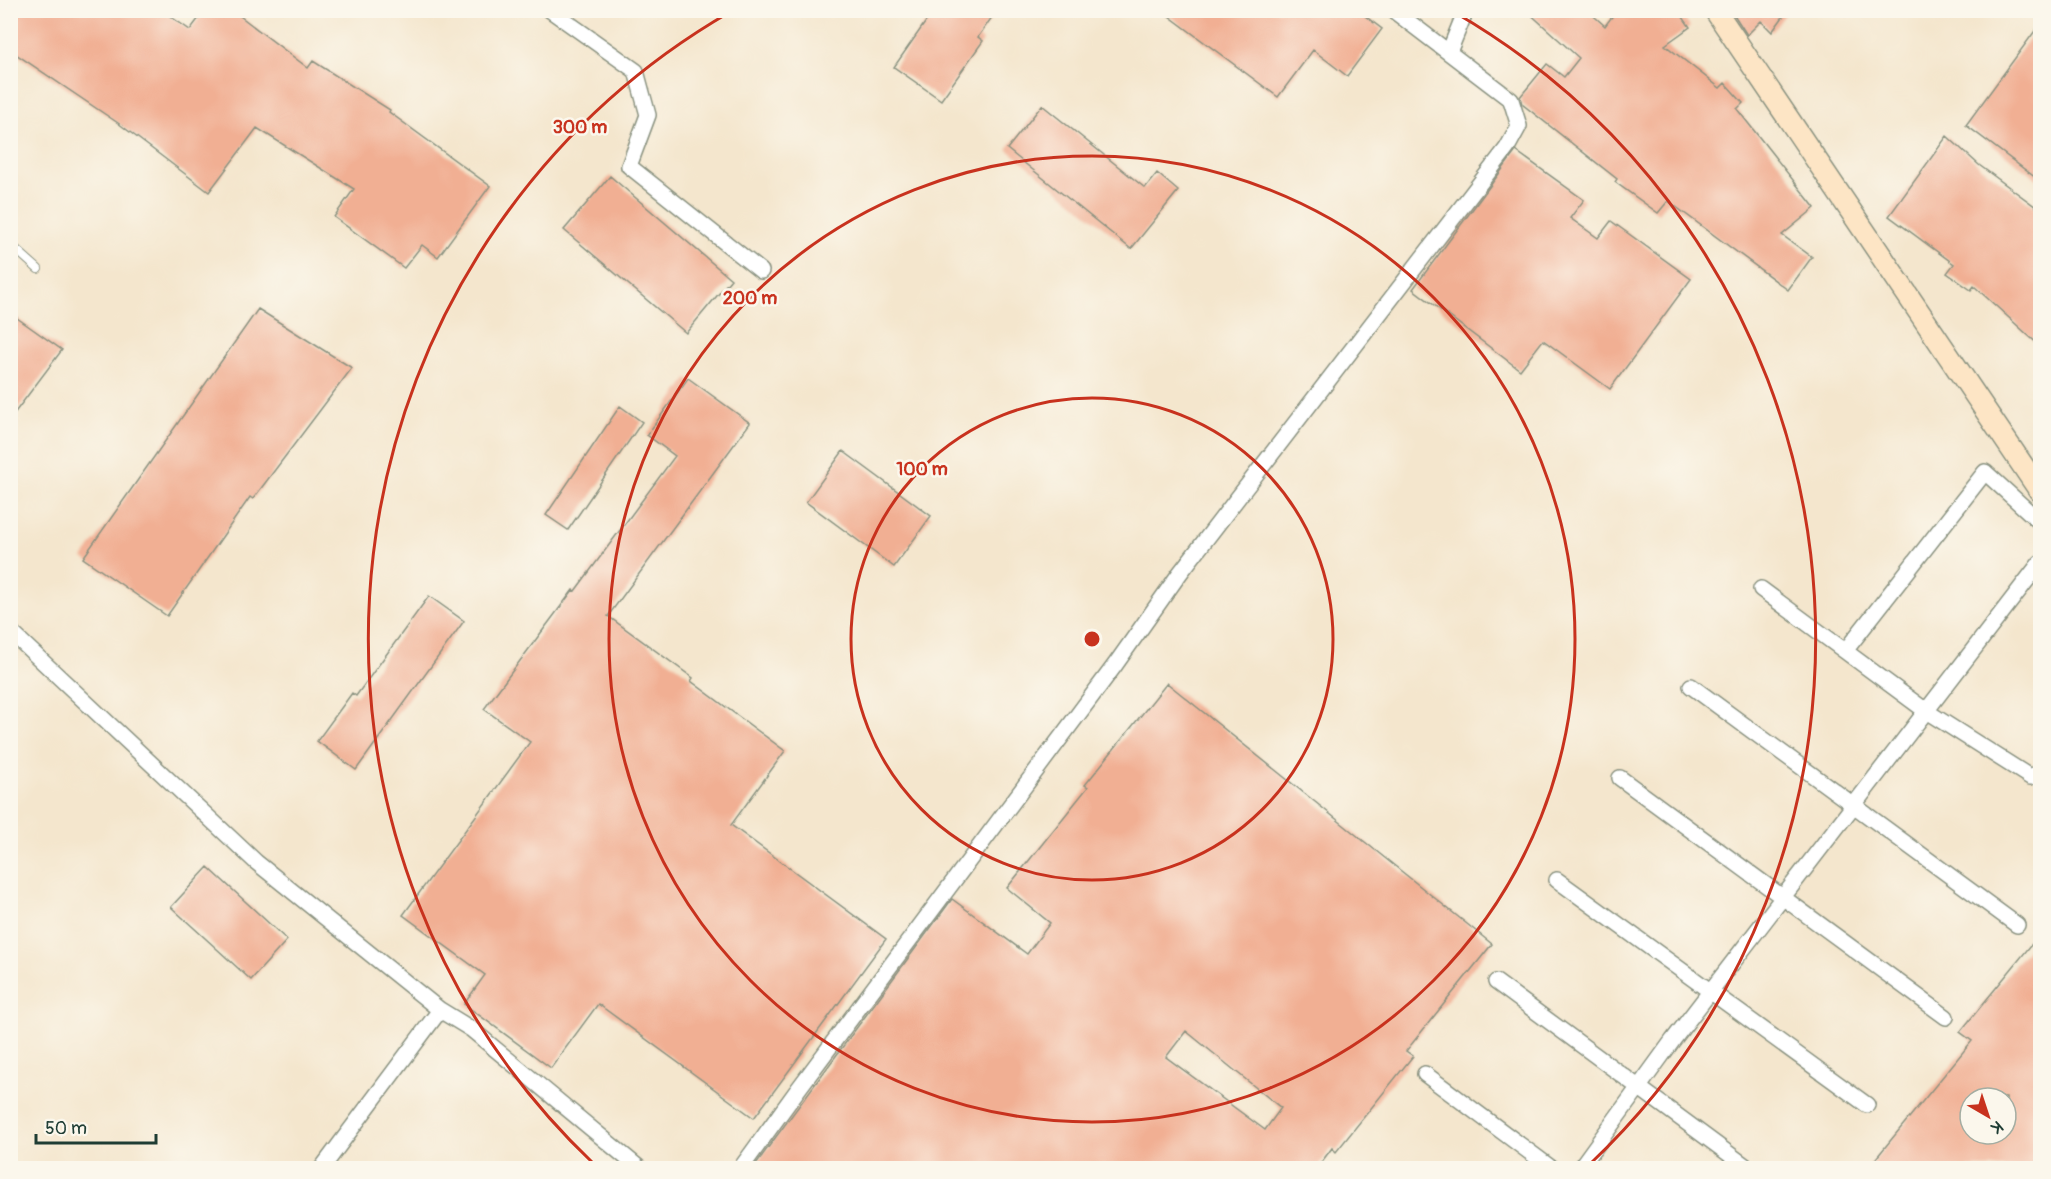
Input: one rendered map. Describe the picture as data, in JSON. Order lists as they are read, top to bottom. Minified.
{"scale_bar":"50 m","north":"bottom right","rings":["300 m","200 m","100 m"]}
